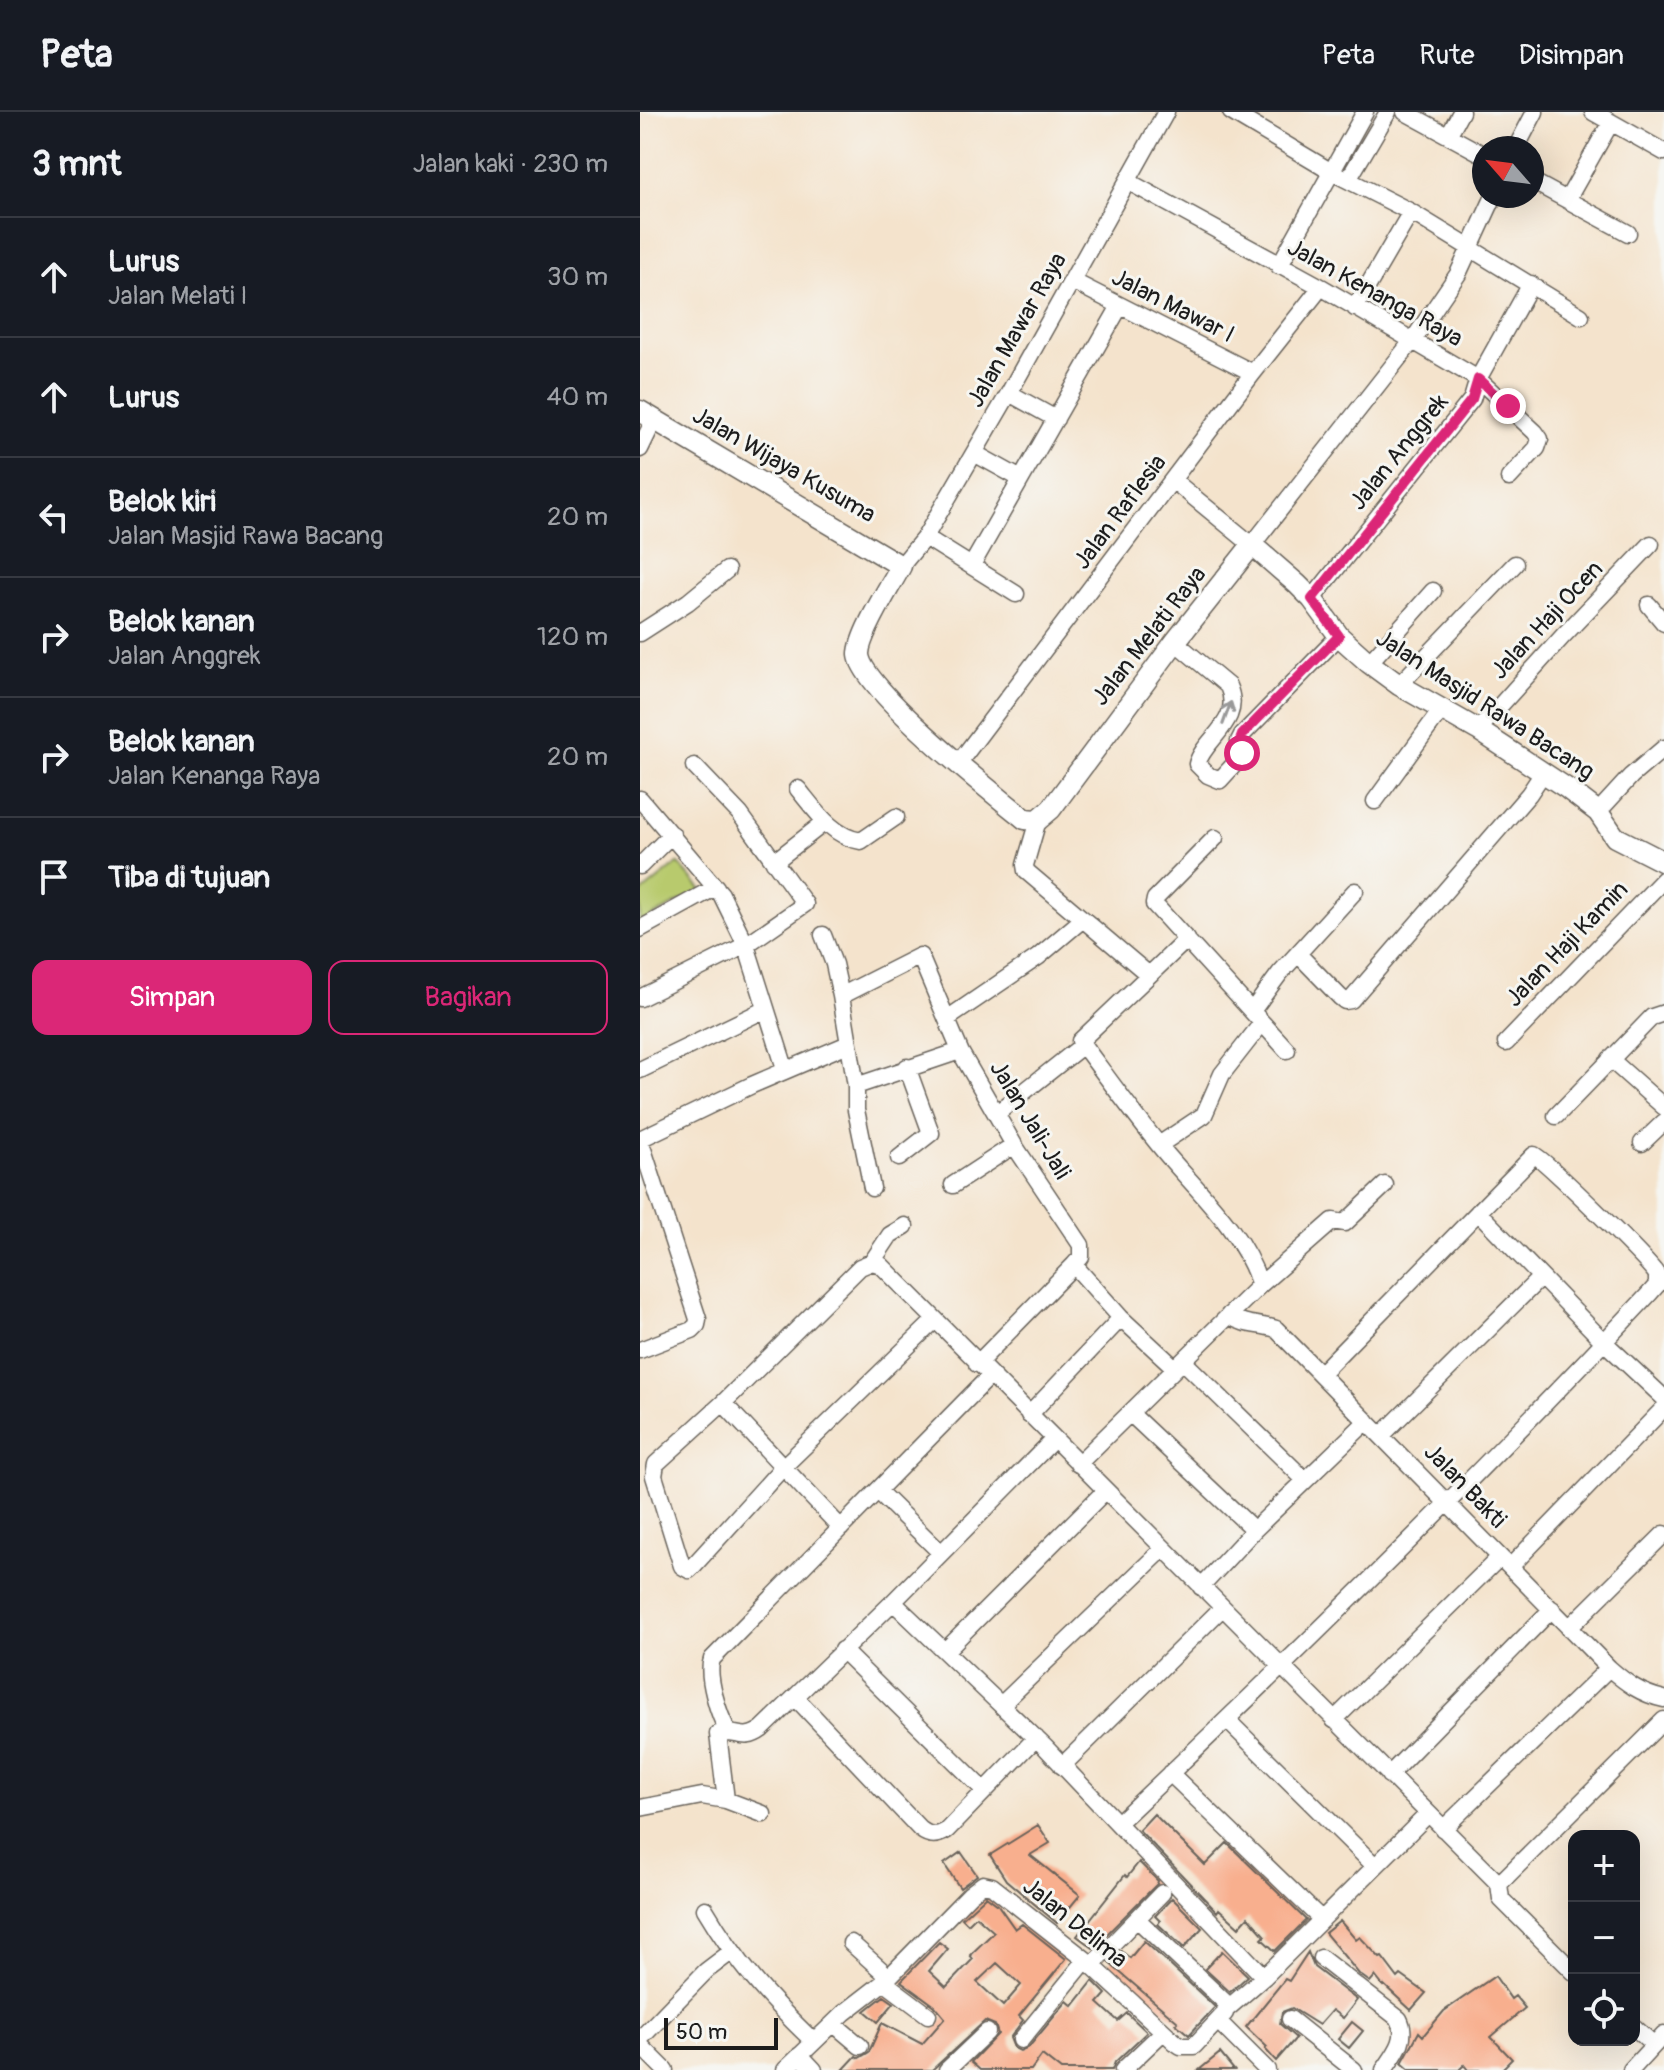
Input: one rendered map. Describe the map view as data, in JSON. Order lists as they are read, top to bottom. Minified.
{"streets":{"street":["Jalan Kenanga Raya","Jalan Mawar I","Jalan Mawar Raya","Jalan Anggrek","Jalan Wijaya Kusuma","Jalan Raflesia","Jalan Haji Ocen","Jalan Melati Raya","Jalan Masjid Rawa Bacang","Jalan Haji Kamin","Jalan Jali-Jali","Jalan Bakti","Jalan Delima"]},"crossings":[["Jalan Kenanga Raya","Jalan Mawar Raya"],["Jalan Kenanga Raya","Jalan Anggrek"],["Jalan Kenanga Raya","Jalan Raflesia"],["Jalan Kenanga Raya","Jalan Melati Raya"],["Jalan Mawar I","Jalan Mawar Raya"],["Jalan Mawar I","Jalan Raflesia"],["Jalan Mawar Raya","Jalan Wijaya Kusuma"],["Jalan Anggrek","Jalan Masjid Rawa Bacang"],["Jalan Haji Ocen","Jalan Masjid Rawa Bacang"],["Jalan Melati Raya","Jalan Masjid Rawa Bacang"]],"scale_bar":"50 m","north":"top left","page":{"header":"Peta","nav":["Peta","Rute","Disimpan"],"heading":["3 mnt","Jalan kaki · 230 m"],"list":[["Lurus","Jalan Melati I","30 m"],["Lurus","40 m"],["Belok kiri","Jalan Masjid Rawa Bacang","20 m"],["Belok kanan","Jalan Anggrek","120 m"],["Belok kanan","Jalan Kenanga Raya","20 m"],"Tiba di tujuan"],"buttons":["Simpan","Bagikan"],"map_buttons":["+","−"],"scale":"50 m"}}
